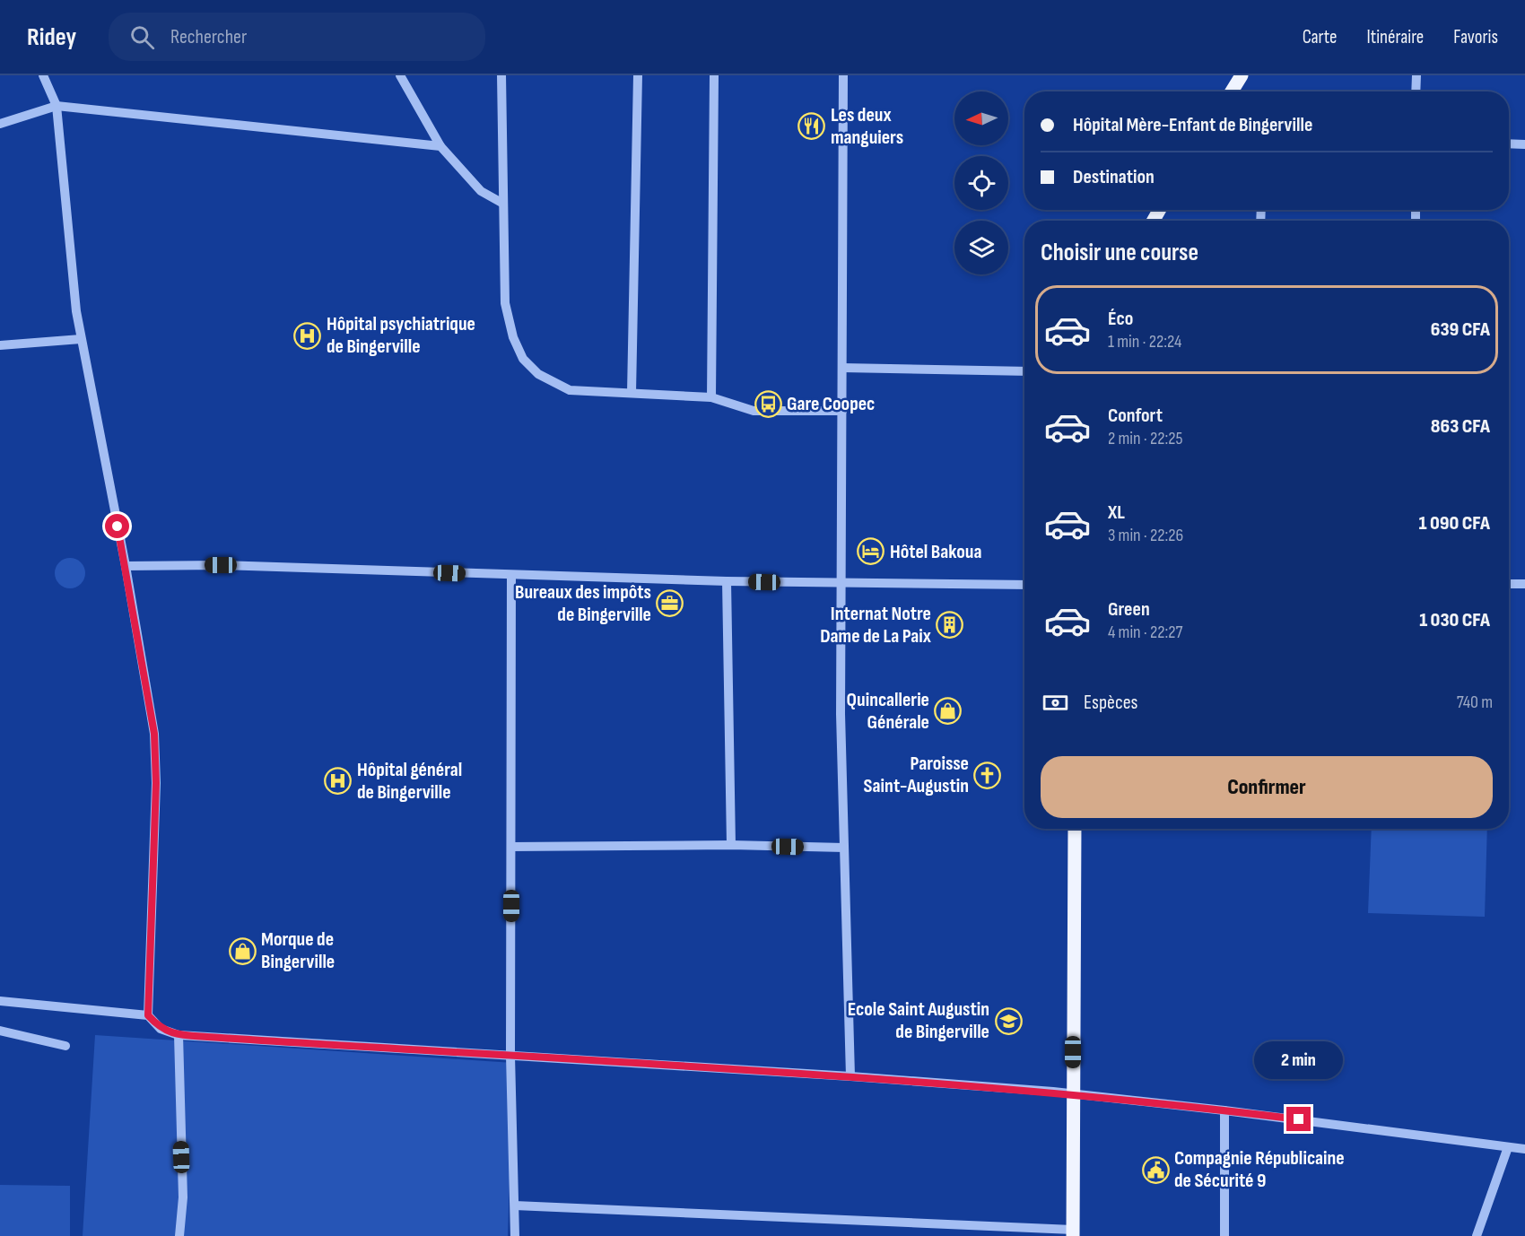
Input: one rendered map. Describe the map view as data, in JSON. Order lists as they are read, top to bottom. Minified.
{"places":{"restaurant":["Les deux manguiers"],"hospital":["Hôpital psychiatrique de Bingerville","Hôpital général de Bingerville"],"bus stop":["Gare Coopec"],"hotel":["Hôtel Bakoua"],"office":["Bureaux des impôts de Bingerville"],"building":["Internat Notre Dame de La Paix"],"shop":["Quincallerie Générale","Morque de Bingerville"],"church":["Paroisse Saint-Augustin"],"school or university":["Ecole Saint Augustin de Bingerville"],"public building":["Compagnie Républicaine de Sécurité 9"]},"north":"left","page":{"header":"Ridey","search":"Rechercher","nav":["Carte","Itinéraire","Favoris"],"banner":["Hôpital Mère-Enfant de Bingerville","Destination"],"heading":"Choisir une course","list":[{"name":"Éco","note":"1 min · 22:24","value":"639 CFA"},{"name":"Confort","note":"2 min · 22:25","value":"863 CFA"},{"name":"XL","note":"3 min · 22:26","value":"1 090 CFA"},{"name":"Green","note":"4 min · 22:27","value":"1 030 CFA"}],"pay":["Espèces","740 m"],"buttons":"Confirmer","bubble":"2 min"}}
